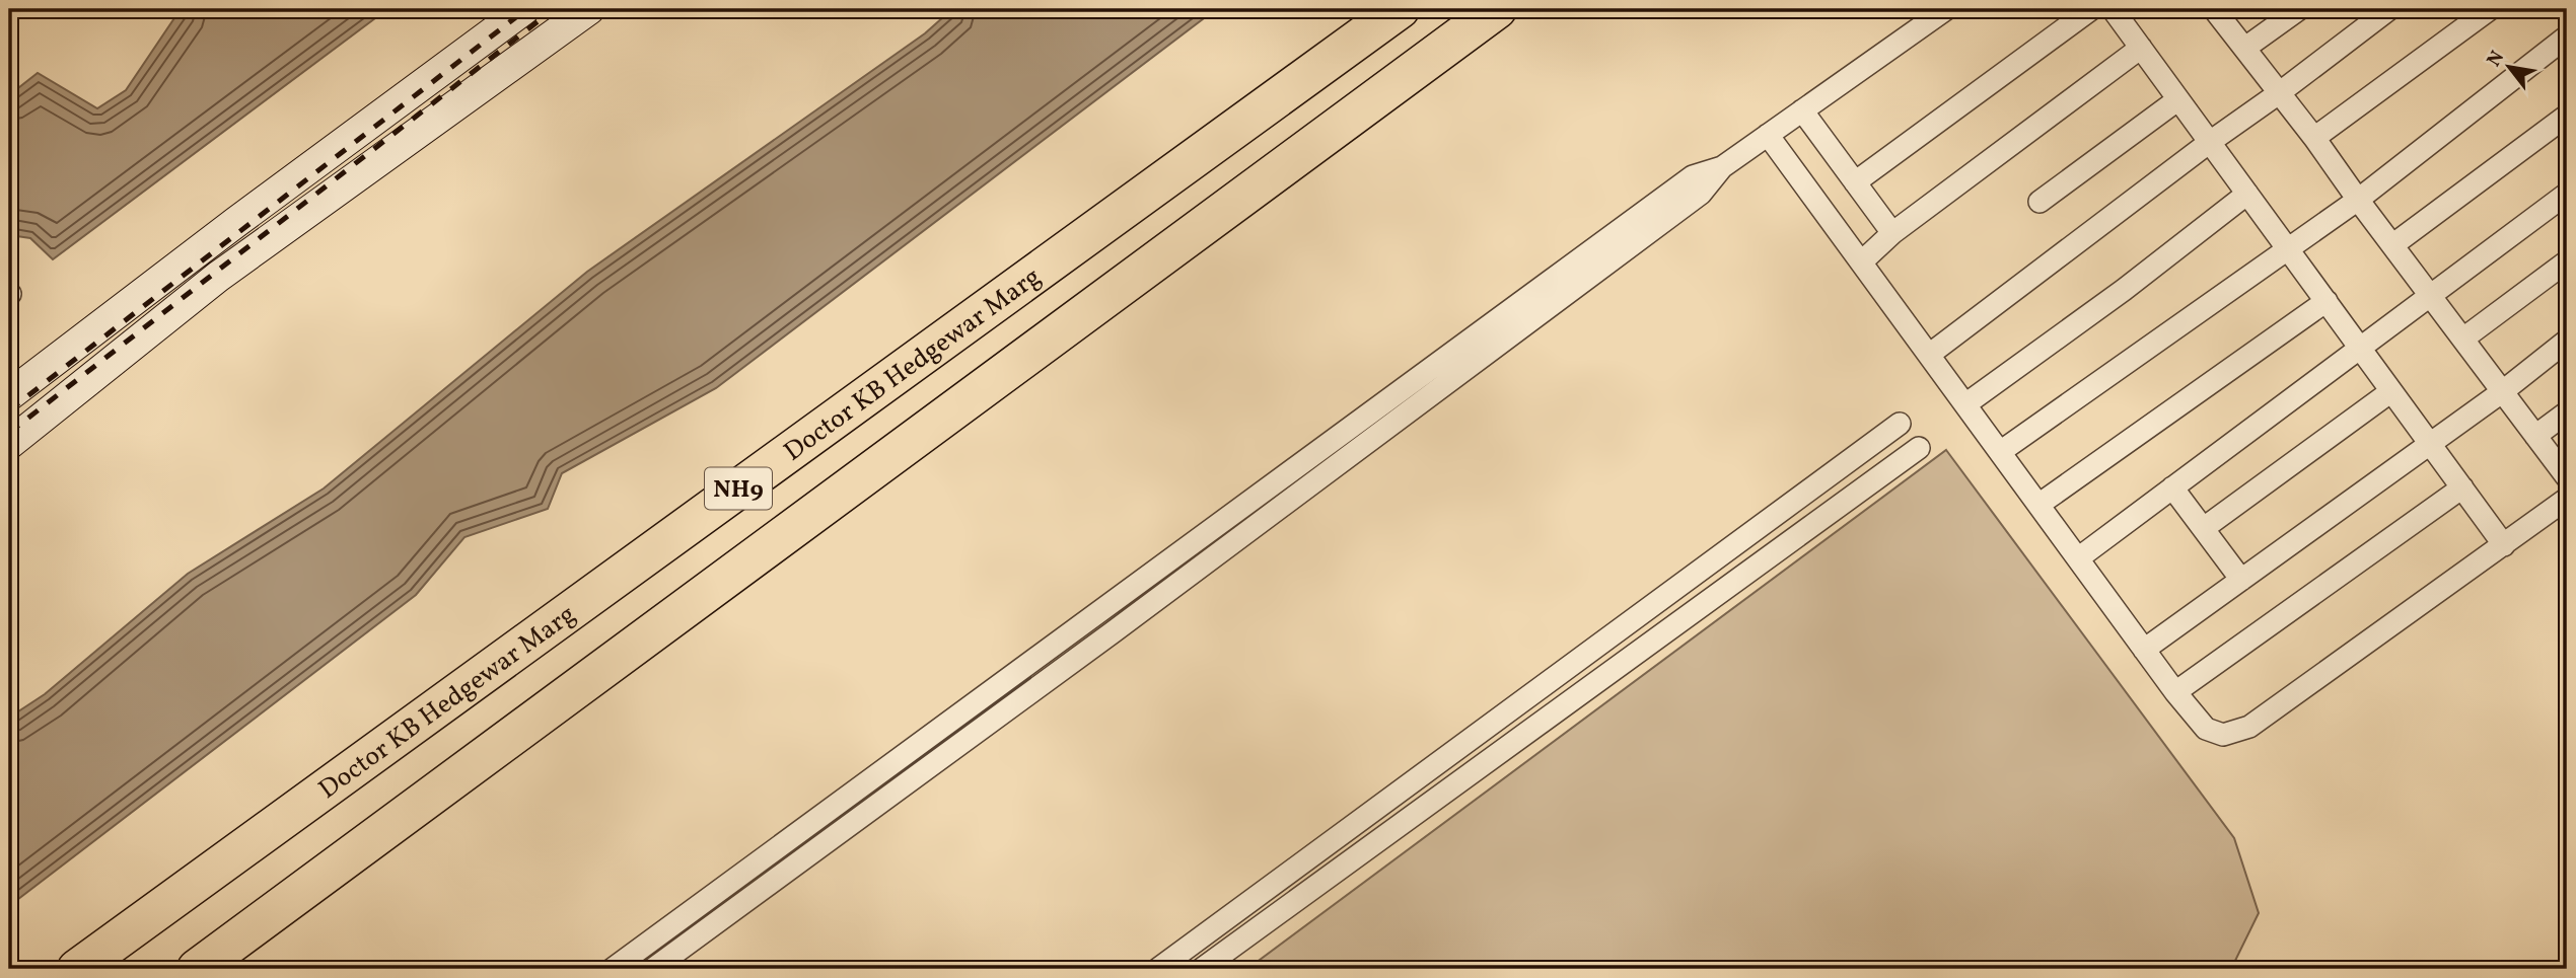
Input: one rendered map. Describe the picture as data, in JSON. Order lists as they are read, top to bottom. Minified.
{"streets":{"highway":["Doctor KB Hedgewar Marg","NH9"]},"north":"top left"}
